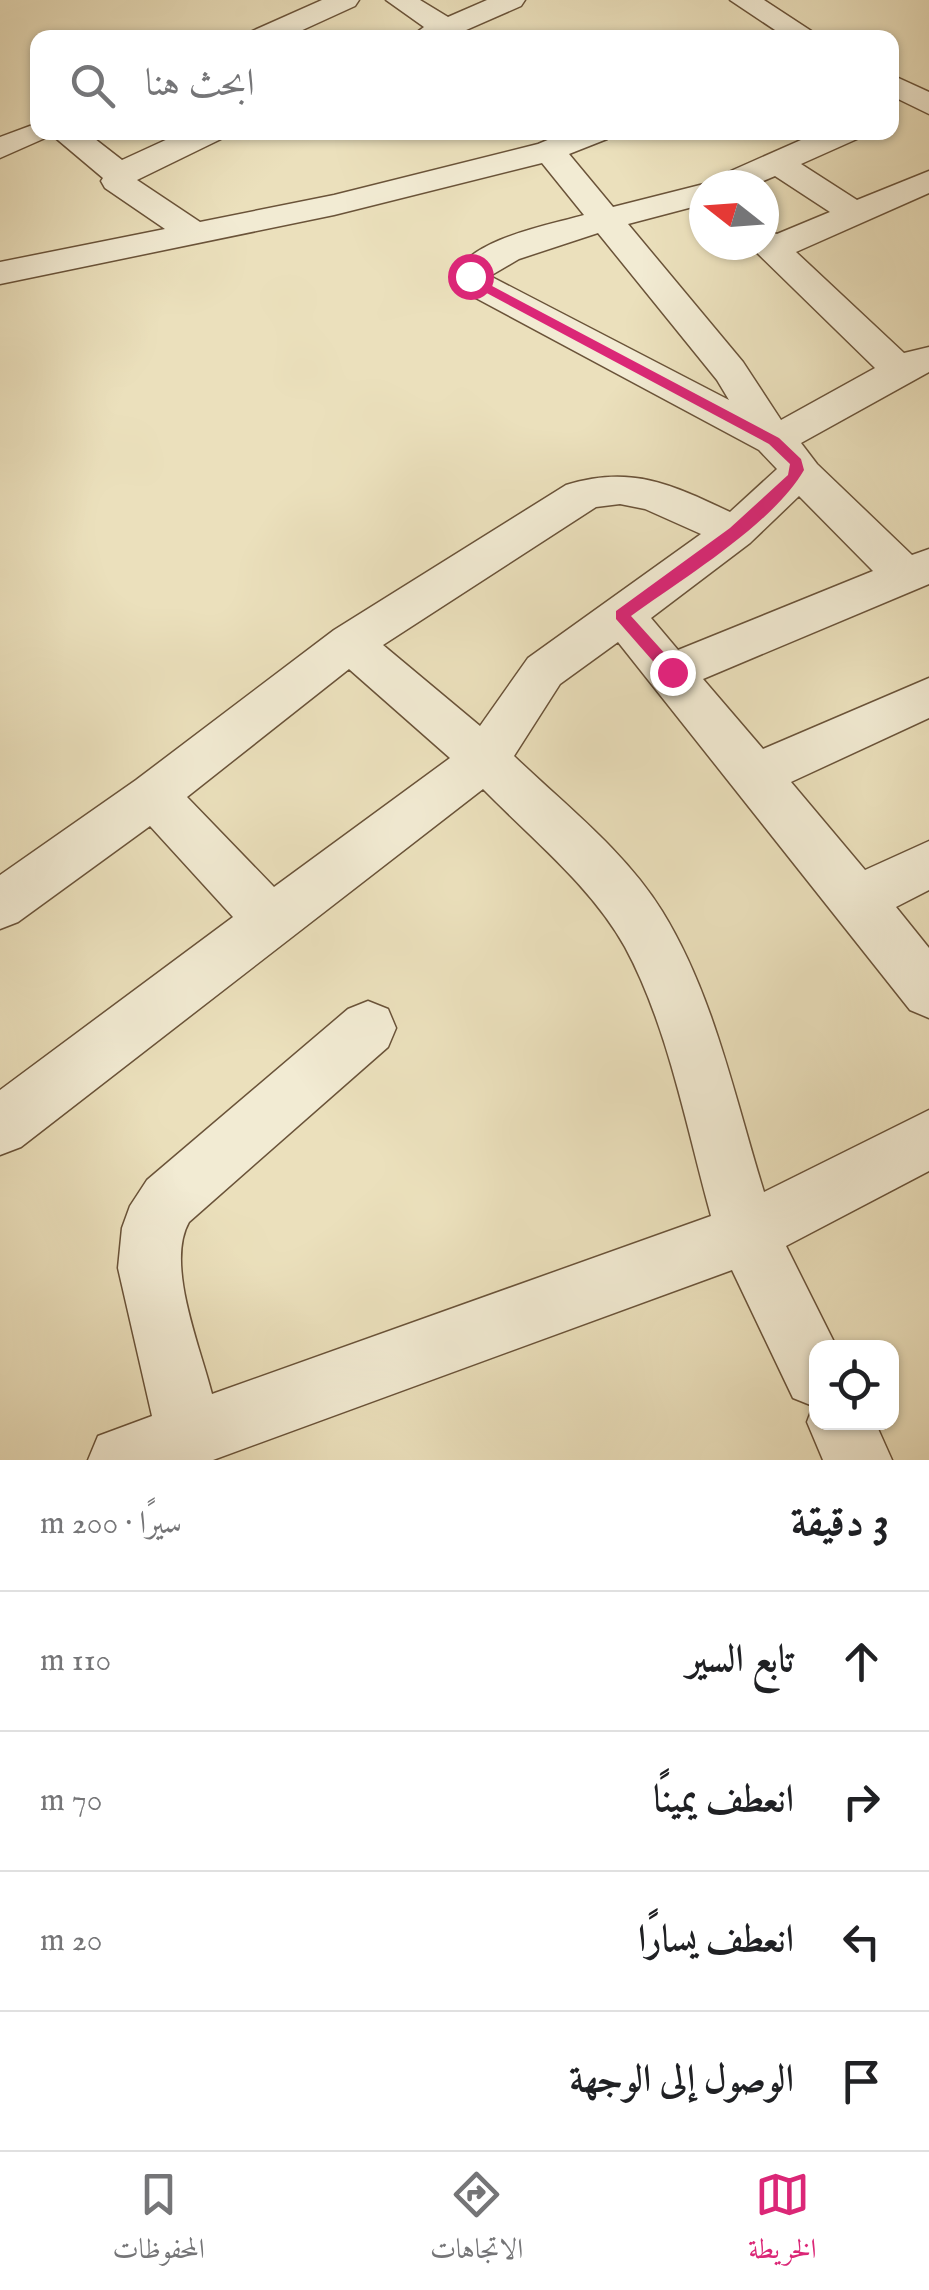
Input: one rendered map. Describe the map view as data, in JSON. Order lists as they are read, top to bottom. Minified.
{"north":"left","page":{"search":"ابحث هنا","heading":["3 دقيقة","سيرًا · 200 m"],"list":[["تابع السير","110 m"],["انعطف يمينًا","70 m"],["انعطف يسارًا","20 m"],"الوصول إلى الوجهة"],"nav":["الخريطة","الاتجاهات","المحفوظات"]}}
